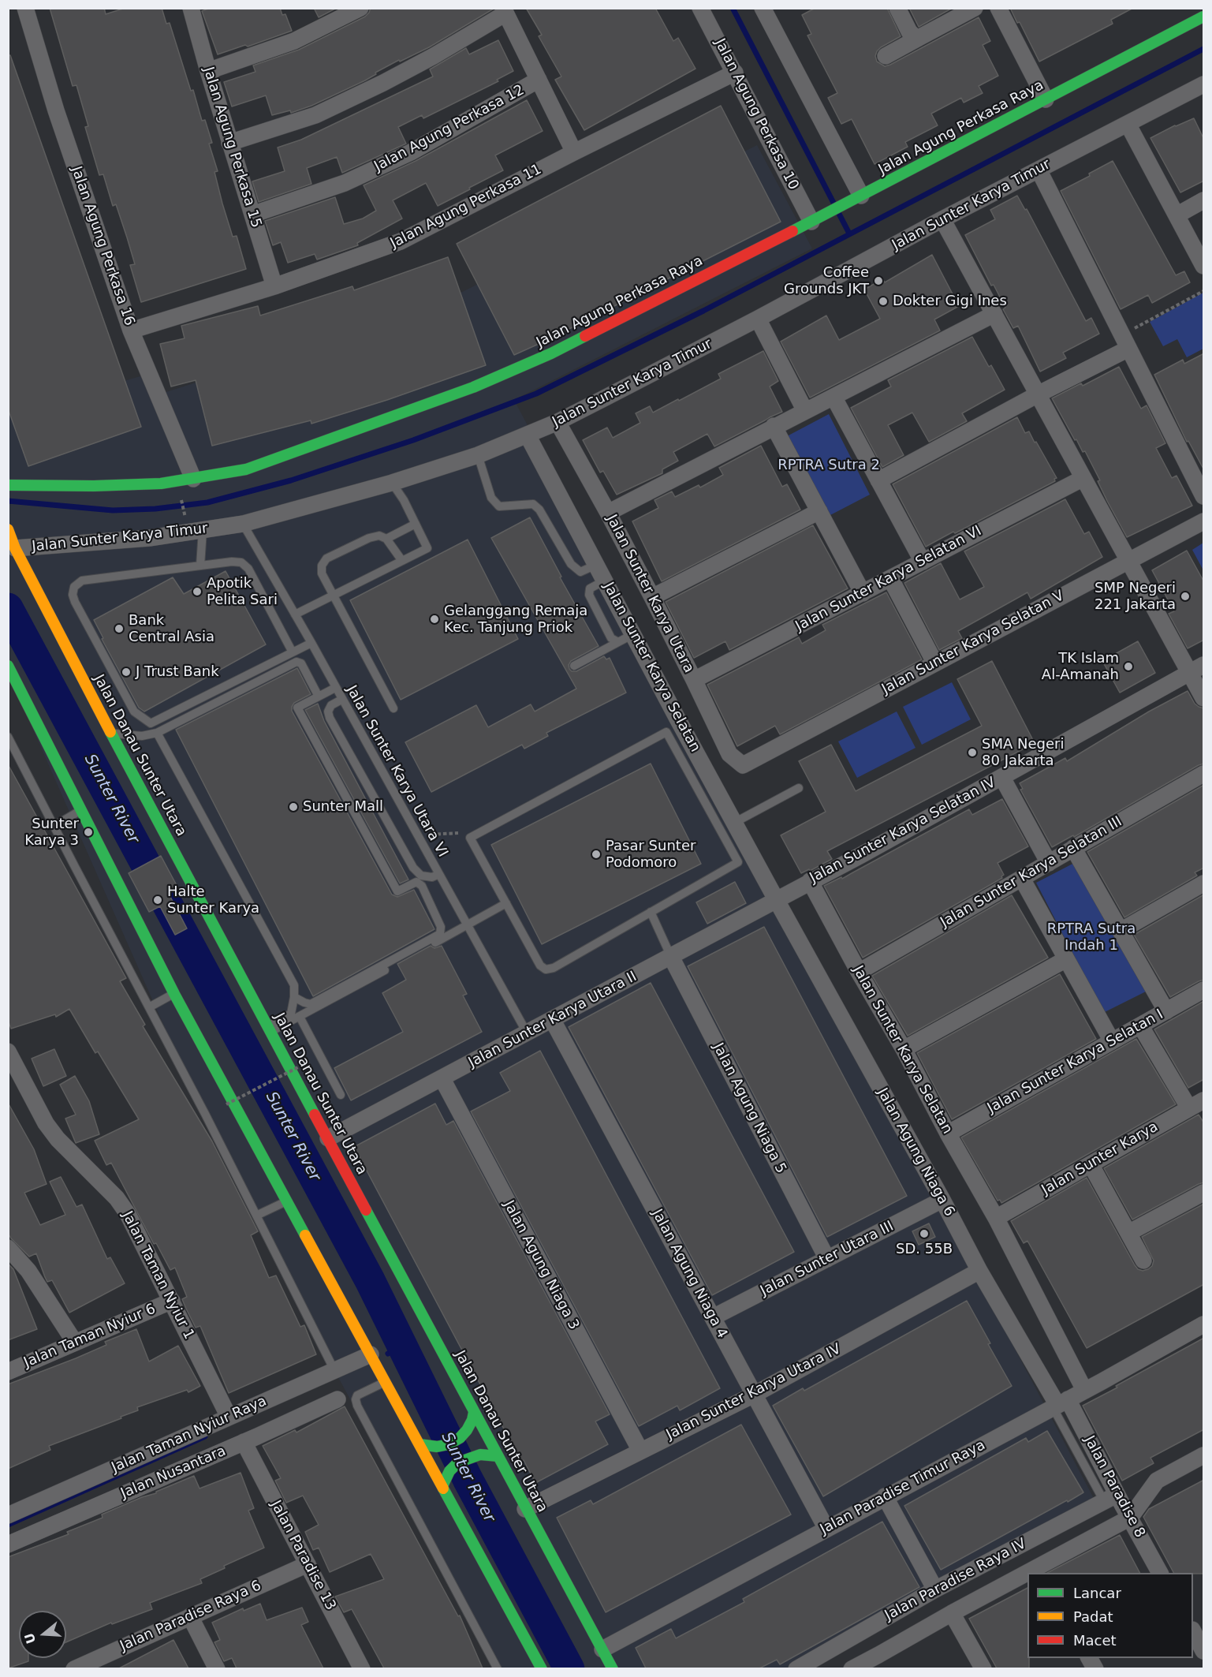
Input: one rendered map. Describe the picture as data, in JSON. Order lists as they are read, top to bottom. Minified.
{"streets":{"main road":["Jalan Agung Perkasa Raya","Jalan Danau Sunter Utara"],"street":["Jalan Agung Perkasa 10","Jalan Agung Perkasa 12","Jalan Agung Perkasa 15","Jalan Sunter Karya Timur","Jalan Agung Perkasa 11","Jalan Agung Perkasa 16","Jalan Sunter Karya Selatan VI","Jalan Sunter Karya Utara","Jalan Sunter Karya Selatan V","Jalan Sunter Karya Selatan","Jalan Sunter Karya Selatan IV","Jalan Sunter Karya Selatan III","Jalan Sunter Karya Utara II","Jalan Sunter Karya Selatan I","Jalan Agung Niaga 5","Jalan Agung Niaga 6","Jalan Sunter Karya","Jalan Sunter Utara III","Jalan Agung Niaga 3","Jalan Agung Niaga 4","Jalan Taman Nyiur 1","Jalan Taman Nyiur 6","Jalan Sunter Karya Utara IV","Jalan Taman Nyiur Raya","Jalan Nusantara","Jalan Paradise 8","Jalan Paradise Timur Raya","Jalan Paradise 13","Jalan Paradise Raya IV","Jalan Paradise Raya 6"],"lane":["Jalan Sunter Karya Utara VI"]},"crossings":[["Jalan Agung Perkasa 10","Jalan Agung Perkasa Raya"],["Jalan Agung Perkasa 10","Jalan Agung Perkasa 11"],["Jalan Agung Perkasa Raya","Jalan Agung Perkasa 16"],["Jalan Agung Perkasa 12","Jalan Agung Perkasa 15"],["Jalan Agung Perkasa 12","Jalan Agung Perkasa 11"],["Jalan Agung Perkasa 15","Jalan Agung Perkasa 11"],["Jalan Sunter Karya Timur","Jalan Sunter Karya Utara"],["Jalan Sunter Karya Timur","Jalan Sunter Karya Selatan"],["Jalan Sunter Karya Timur","Jalan Danau Sunter Utara"],["Jalan Sunter Karya Timur","Jalan Sunter Karya Utara VI"],["Jalan Agung Perkasa 11","Jalan Agung Perkasa 16"],["Jalan Sunter Karya Selatan VI","Jalan Sunter Karya Utara"],["Jalan Sunter Karya Utara","Jalan Sunter Karya Selatan V"],["Jalan Sunter Karya Selatan","Jalan Sunter Karya Selatan IV"],["Jalan Sunter Karya Selatan","Jalan Sunter Karya Selatan III"],["Jalan Sunter Karya Selatan","Jalan Sunter Karya Utara II"],["Jalan Sunter Karya Selatan","Jalan Sunter Karya Selatan I"],["Jalan Sunter Karya Selatan","Jalan Agung Niaga 6"],["Jalan Sunter Karya Selatan","Jalan Sunter Karya"],["Jalan Sunter Karya Selatan","Jalan Paradise Timur Raya"],["Jalan Danau Sunter Utara","Jalan Sunter Karya Utara II"],["Jalan Danau Sunter Utara","Jalan Sunter Karya Utara IV"],["Jalan Danau Sunter Utara","Jalan Paradise Timur Raya"],["Jalan Sunter Karya Utara VI","Jalan Sunter Karya Utara II"],["Jalan Sunter Karya Selatan IV","Jalan Sunter Karya Utara II"],["Jalan Sunter Karya Selatan IV","Jalan Agung Niaga 6"],["Jalan Sunter Karya Utara II","Jalan Agung Niaga 5"],["Jalan Sunter Karya Utara II","Jalan Agung Niaga 6"],["Jalan Sunter Karya Utara II","Jalan Agung Niaga 3"],["Jalan Sunter Karya Utara II","Jalan Agung Niaga 4"],["Jalan Agung Niaga 5","Jalan Sunter Utara III"],["Jalan Agung Niaga 6","Jalan Sunter Utara III"],["Jalan Agung Niaga 6","Jalan Sunter Karya Utara IV"],["Jalan Agung Niaga 6","Jalan Paradise 8"],["Jalan Agung Niaga 6","Jalan Paradise Timur Raya"],["Jalan Sunter Utara III","Jalan Agung Niaga 4"],["Jalan Agung Niaga 3","Jalan Sunter Karya Utara IV"],["Jalan Agung Niaga 4","Jalan Sunter Karya Utara IV"],["Jalan Agung Niaga 4","Jalan Paradise Timur Raya"],["Jalan Taman Nyiur 1","Jalan Taman Nyiur 6"],["Jalan Taman Nyiur 1","Jalan Taman Nyiur Raya"],["Jalan Nusantara","Jalan Paradise 13"],["Jalan Paradise 8","Jalan Paradise Timur Raya"],["Jalan Paradise 8","Jalan Paradise Raya IV"],["Jalan Paradise 13","Jalan Paradise Raya 6"]],"water":["Sunter River"],"parks":["RPTRA Sutra 2","RPTRA Sutra Indah 1"],"places":["Coffee Grounds JKT","Dokter Gigi Ines","Apotik Pelita Sari","SMP Negeri 221 Jakarta","Gelanggang Remaja Kec. Tanjung Priok","Bank Central Asia","TK Islam Al-Amanah","J Trust Bank","SMA Negeri 80 Jakarta","Sunter Mall","Sunter Karya 3","Pasar Sunter Podomoro","Halte Sunter Karya","SD. 55B"],"legend":["Lancar","Padat","Macet"],"north":"left"}
